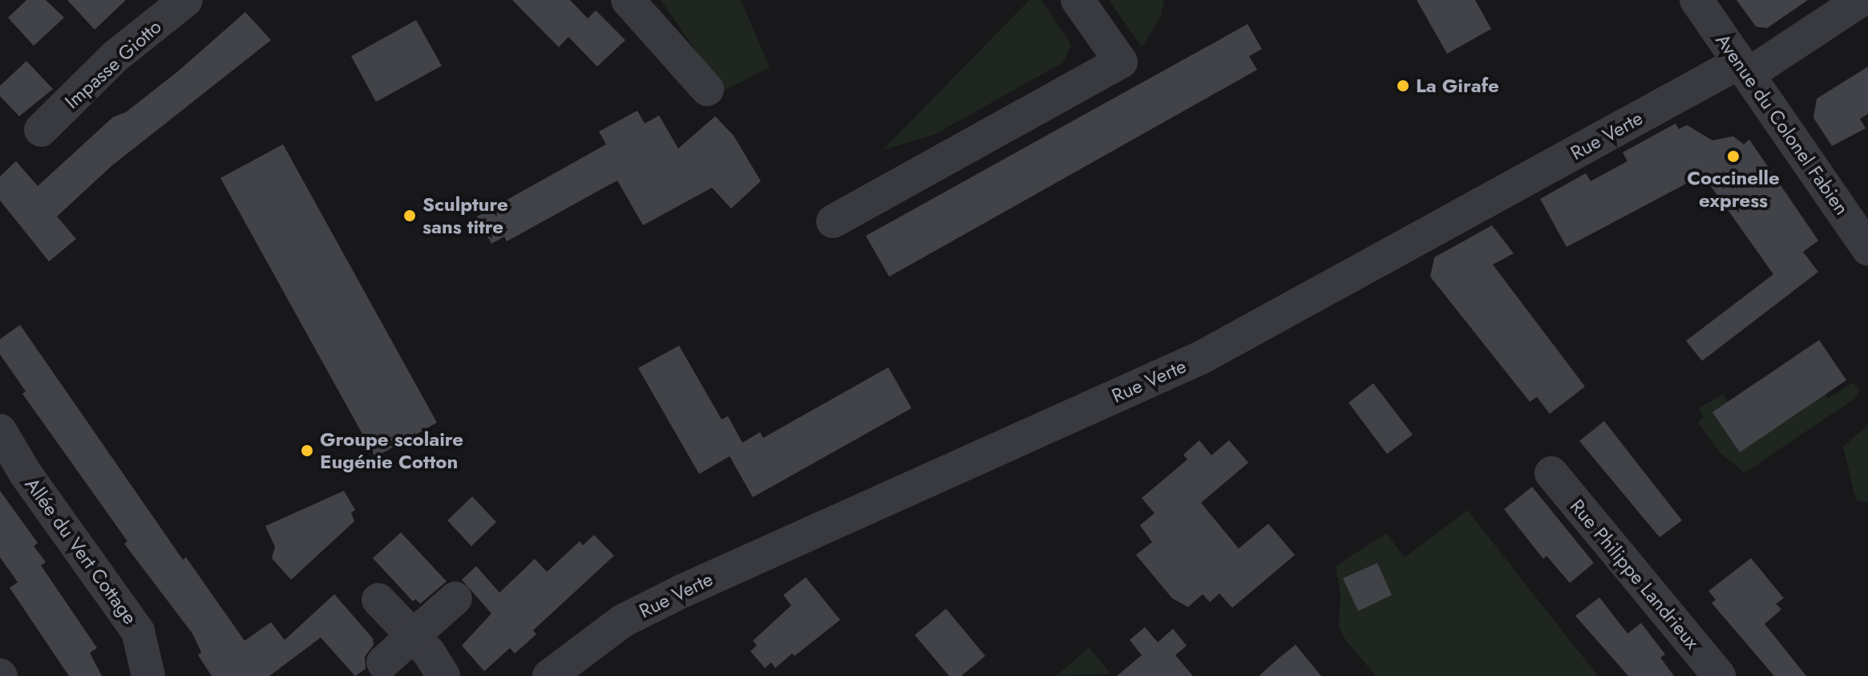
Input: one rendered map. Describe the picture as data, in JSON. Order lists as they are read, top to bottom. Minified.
{"streets":{"street":["Impasse Giotto","Avenue du Colonel Fabien","Rue Verte","Allée du Vert Cottage","Rue Philippe Landrieux"]},"crossings":[["Avenue du Colonel Fabien","Rue Verte"]],"places":["La Girafe","Coccinelle express","Sculpture sans titre","Groupe scolaire Eugénie Cotton"]}
